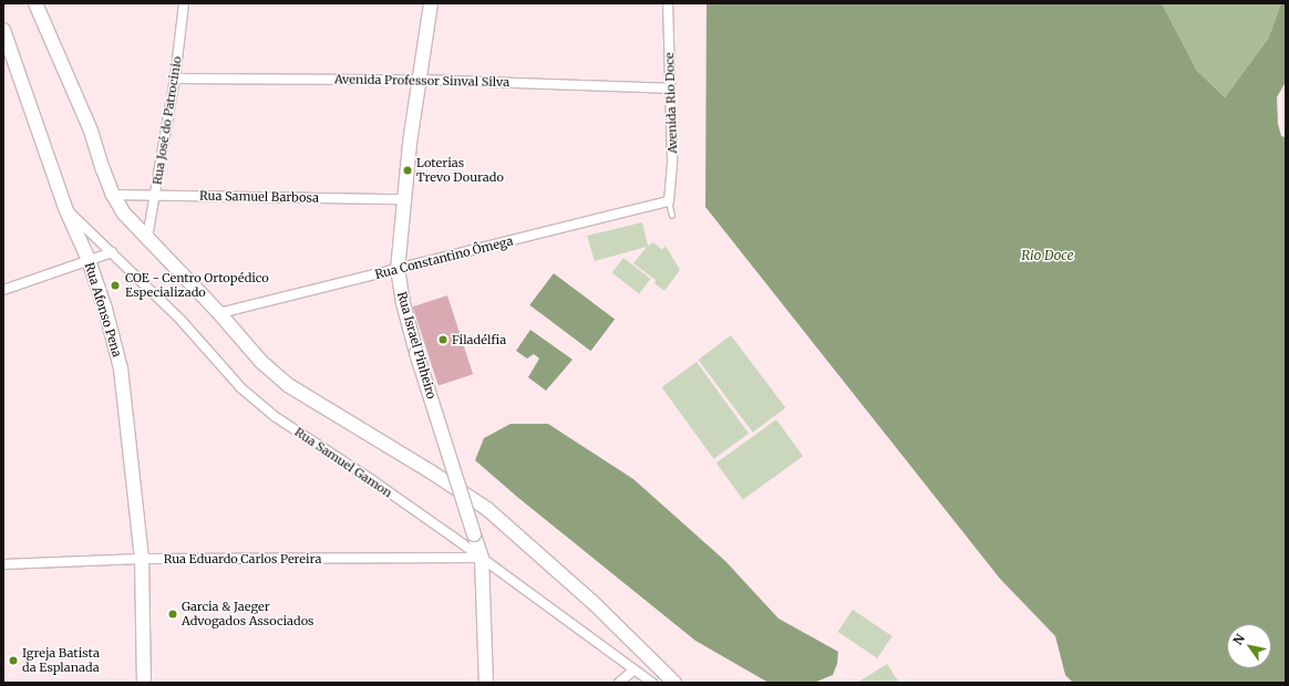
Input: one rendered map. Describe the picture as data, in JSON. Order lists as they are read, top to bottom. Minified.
{"streets":{"street":["Avenida Professor Sinval Silva","Avenida Rio Doce","Rua José do Patrocinio","Rua Samuel Barbosa","Rua Constantino Ômega","Rua Afonso Pena","Rua Israel Pinheiro","Rua Samuel Gamon","Rua Eduardo Carlos Pereira"]},"crossings":[["Avenida Professor Sinval Silva","Avenida Rio Doce"],["Avenida Professor Sinval Silva","Rua José do Patrocinio"],["Avenida Professor Sinval Silva","Rua Israel Pinheiro"],["Avenida Rio Doce","Rua Constantino Ômega"],["Rua José do Patrocinio","Rua Samuel Barbosa"],["Rua Samuel Barbosa","Rua Israel Pinheiro"],["Rua Constantino Ômega","Rua Israel Pinheiro"],["Rua Afonso Pena","Rua Samuel Gamon"],["Rua Afonso Pena","Rua Eduardo Carlos Pereira"],["Rua Israel Pinheiro","Rua Samuel Gamon"],["Rua Israel Pinheiro","Rua Eduardo Carlos Pereira"],["Rua Samuel Gamon","Rua Eduardo Carlos Pereira"]],"water":["Rio Doce"],"places":["Loterias Trevo Dourado","COE - Centro Ortopédico Especializado","Filadélfia","Garcia & Jaeger Advogados Associados","Igreja Batista da Esplanada"],"north":"top left"}
